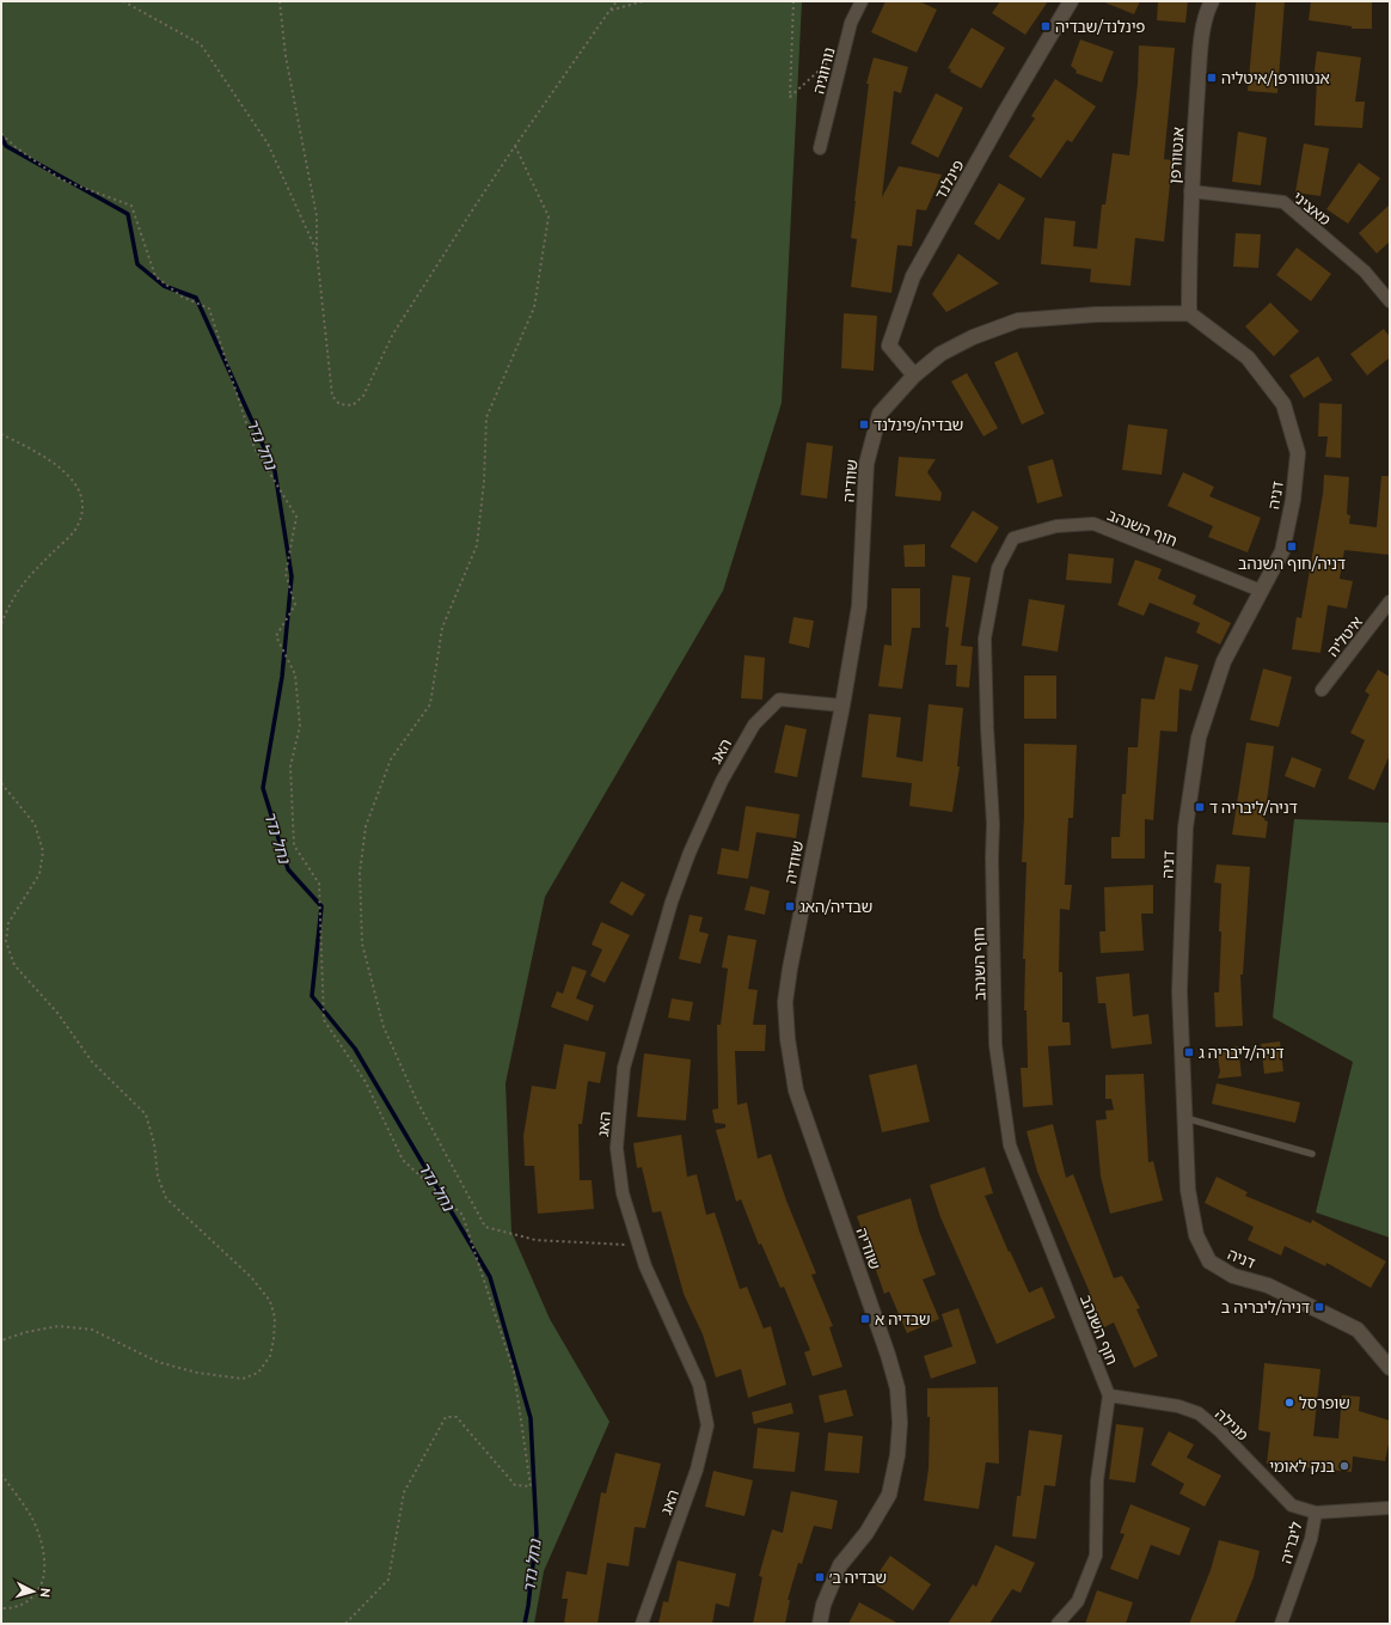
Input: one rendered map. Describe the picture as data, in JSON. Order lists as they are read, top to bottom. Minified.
{"streets":{"street":["נורווגיה","אנטוורפן","פינלנד","מאציני","שוודיה","דניה","חוף השנהב","איטליה","האג","מנילה","ליבריה"]},"crossings":[["אנטוורפן","מאציני"],["אנטוורפן","שוודיה"],["אנטוורפן","דניה"],["פינלנד","שוודיה"],["שוודיה","דניה"],["שוודיה","האג"],["דניה","חוף השנהב"],["חוף השנהב","מנילה"],["מנילה","ליבריה"]],"water":["נחל נדר"],"places":{"transit":["פינלנד/שבדיה","אנטוורפן/איטליה","שבדיה/פינלנד","דניה/חוף השנהב","דניה/ליבריה ד","שבדיה/האג","דניה/ליבריה ג","דניה/ליבריה ב","שבדיה א","שבדיה ב׳"],"other":["שופרסל","בנק לאומי"]},"north":"right"}
